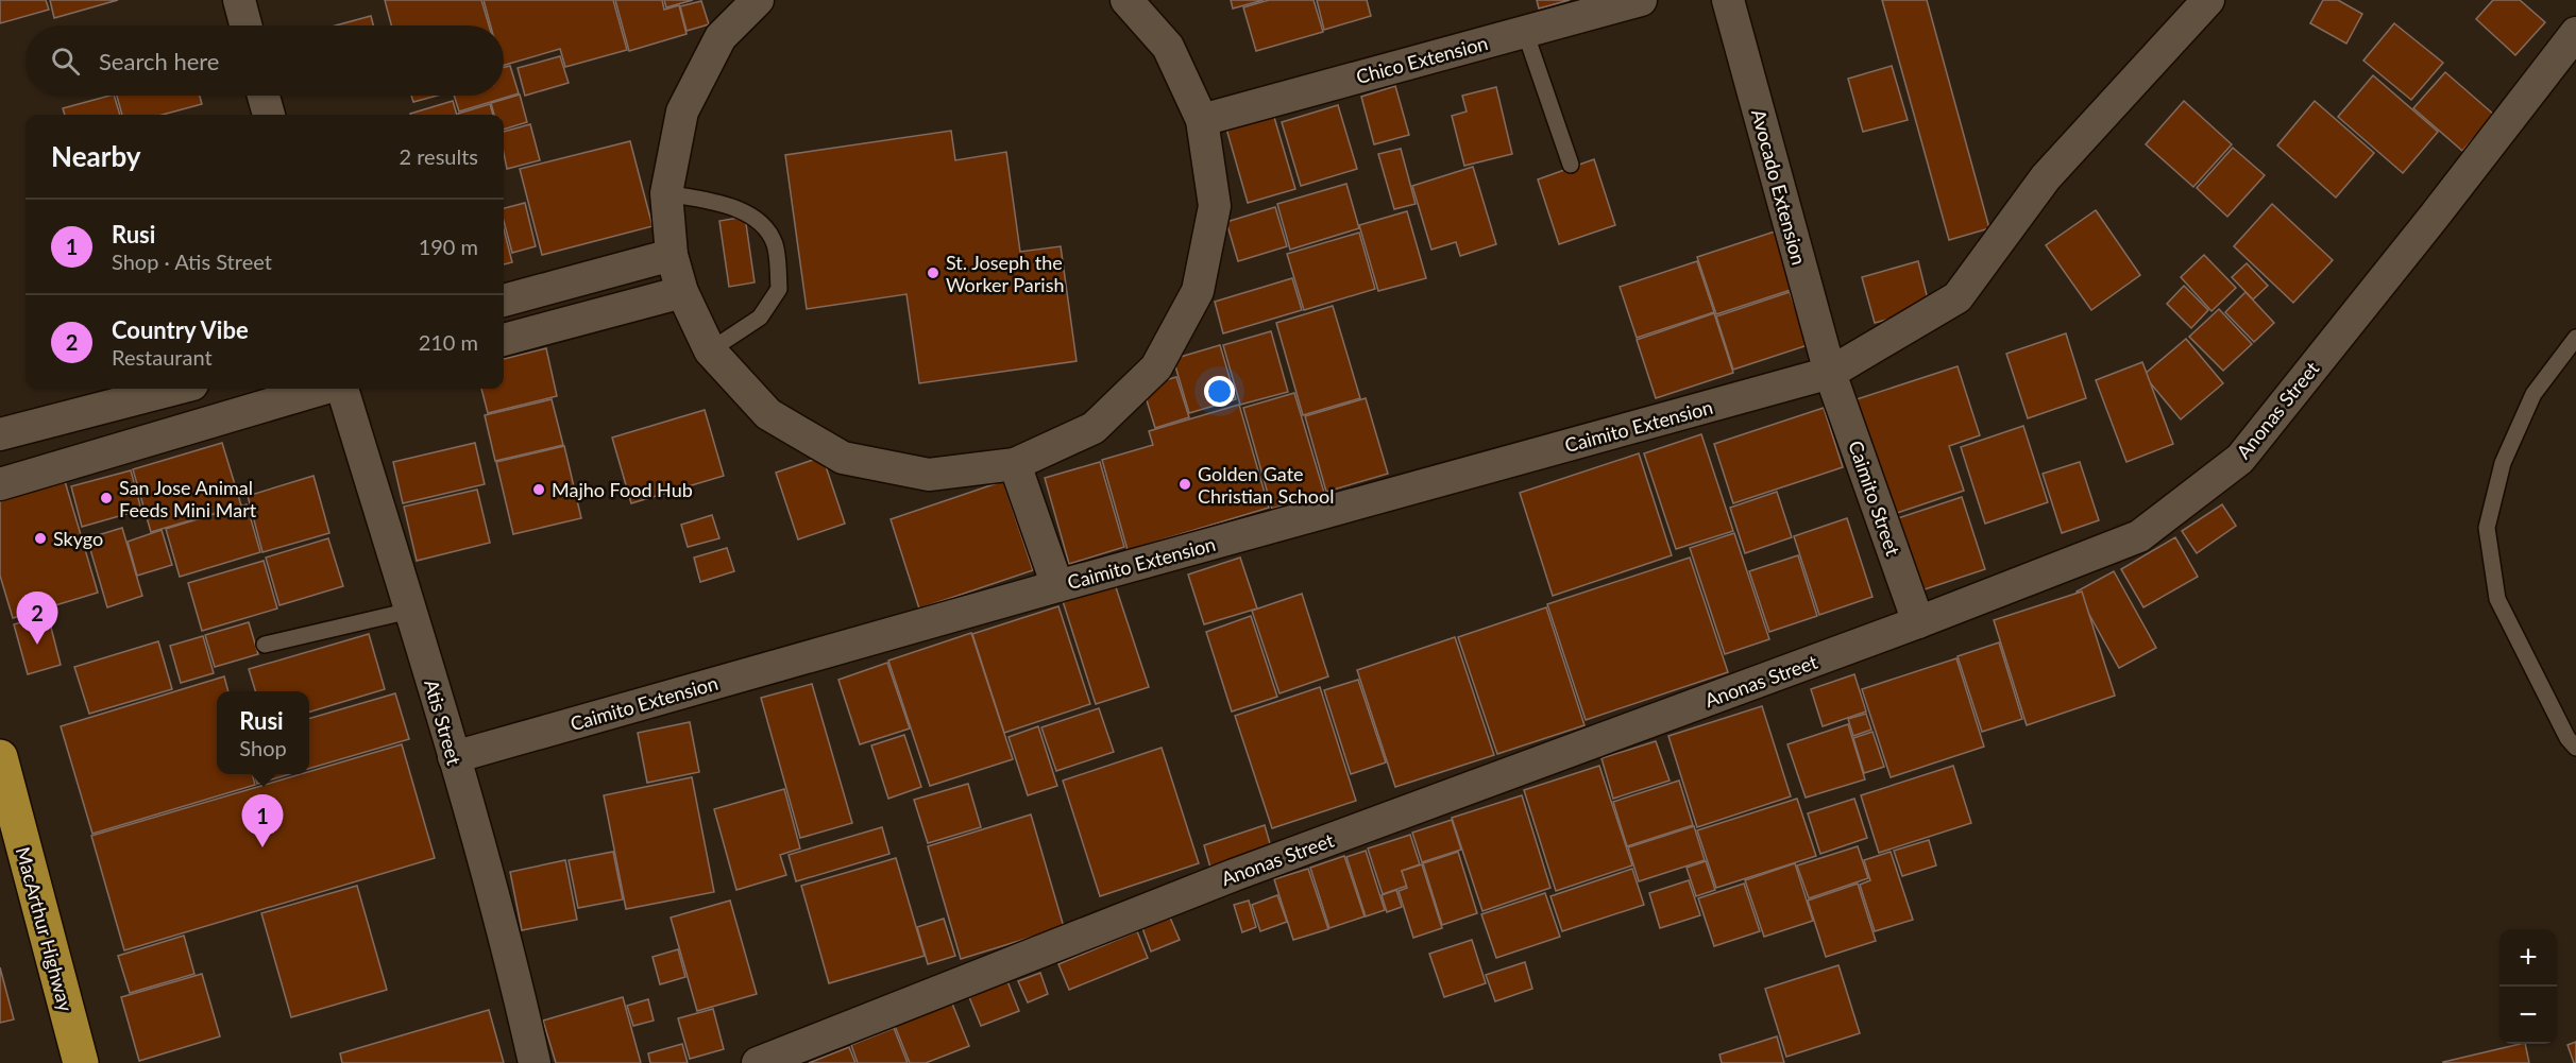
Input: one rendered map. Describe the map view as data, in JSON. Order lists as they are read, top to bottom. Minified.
{"streets":{"highway":["MacArthur Highway"],"street":["Chico Extension","Avocado Extension","Anonas Street","Caimito Extension","Caimito Street","Atis Street"]},"crossings":[["Avocado Extension","Caimito Extension"],["Avocado Extension","Caimito Street"],["Anonas Street","Caimito Street"],["Caimito Extension","Caimito Street"],["Caimito Extension","Atis Street"]],"places":["St. Joseph the Worker Parish","Golden Gate Christian School","Majho Food Hub","San Jose Animal Feeds Mini Mart","Skygo"],"page":{"search":"Search here","heading":["Nearby","2 results"],"list":[{"mark":"1","name":"Rusi","note":"Shop · Atis Street","value":"190 m"},{"mark":"2","name":"Country Vibe","note":"Restaurant","value":"210 m"}],"pins":["2","1"],"popup":["Rusi","Shop"],"map_buttons":["+","−"]}}
